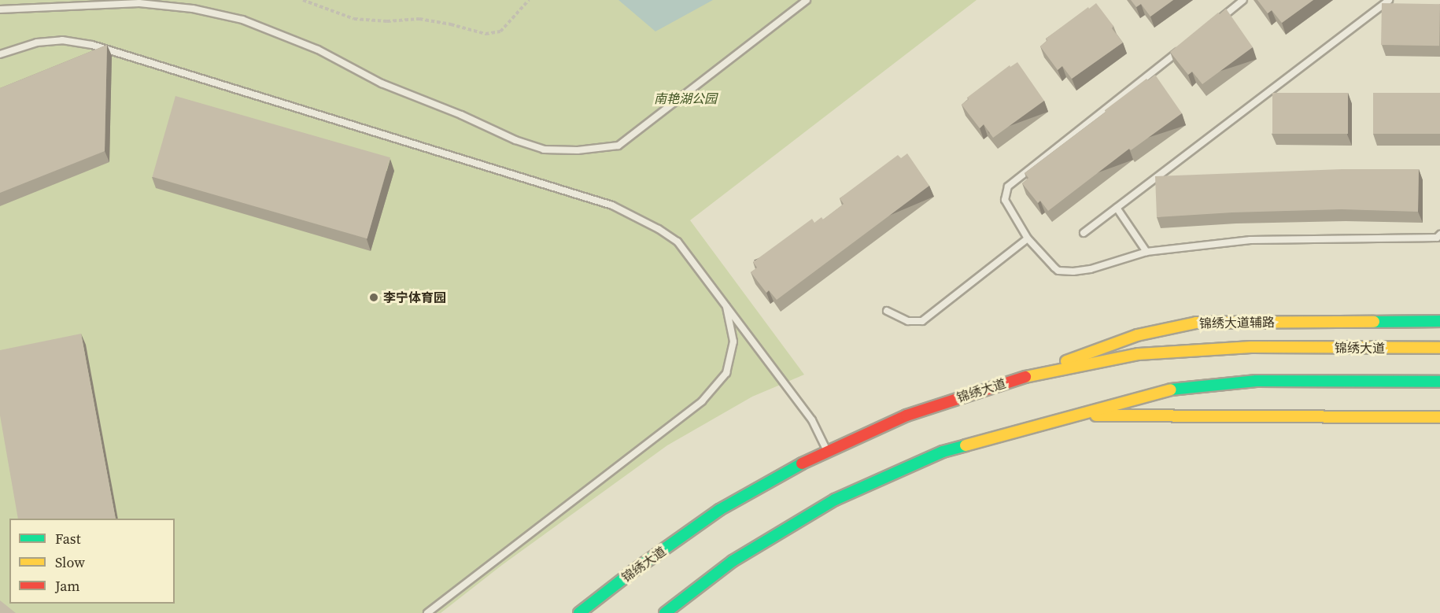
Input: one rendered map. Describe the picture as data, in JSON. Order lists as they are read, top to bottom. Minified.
{"streets":{"main road":["锦绣大道辅路","锦绣大道"]},"crossings":[["锦绣大道辅路","锦绣大道"]],"parks":["南艳湖公园"],"places":["李宁体育园"],"legend":["Fast","Slow","Jam"]}
